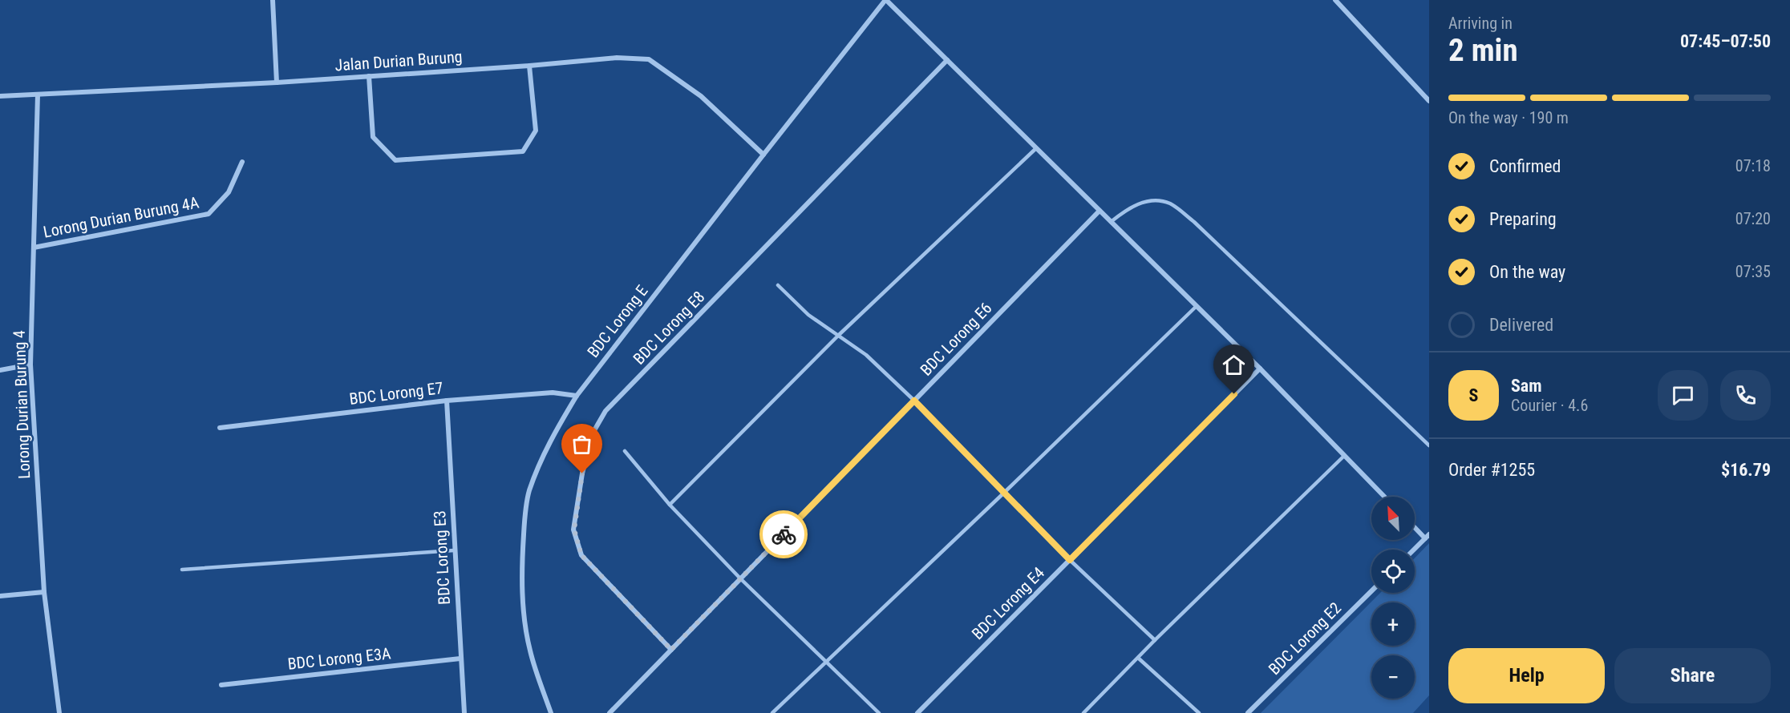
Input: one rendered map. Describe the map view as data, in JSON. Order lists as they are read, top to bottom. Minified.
{"streets":{"street":["Jalan Durian Burung","Lorong Durian Burung 4A","BDC Lorong E","BDC Lorong E8","BDC Lorong E6","BDC Lorong E7","Lorong Durian Burung 4","BDC Lorong E3","BDC Lorong E4","BDC Lorong E2","BDC Lorong E3A"]},"crossings":[["Jalan Durian Burung","BDC Lorong E"],["Jalan Durian Burung","Lorong Durian Burung 4"],["Lorong Durian Burung 4A","Lorong Durian Burung 4"],["BDC Lorong E","BDC Lorong E7"],["BDC Lorong E8","BDC Lorong E6"],["BDC Lorong E7","BDC Lorong E3"],["BDC Lorong E3","BDC Lorong E3A"]],"north":"top left","page":{"heading":["2 min","Arriving in","07:45–07:50"],"panel":["Sam","Courier · 4.6","Order #1255","$16.79"],"bar":"On the way · 190 m","list":[["Confirmed","07:18"],["Preparing","07:20"],["On the way","07:35"],"Delivered"],"round":"S","map_buttons":["+","−"],"buttons":["Help","Share"]}}
